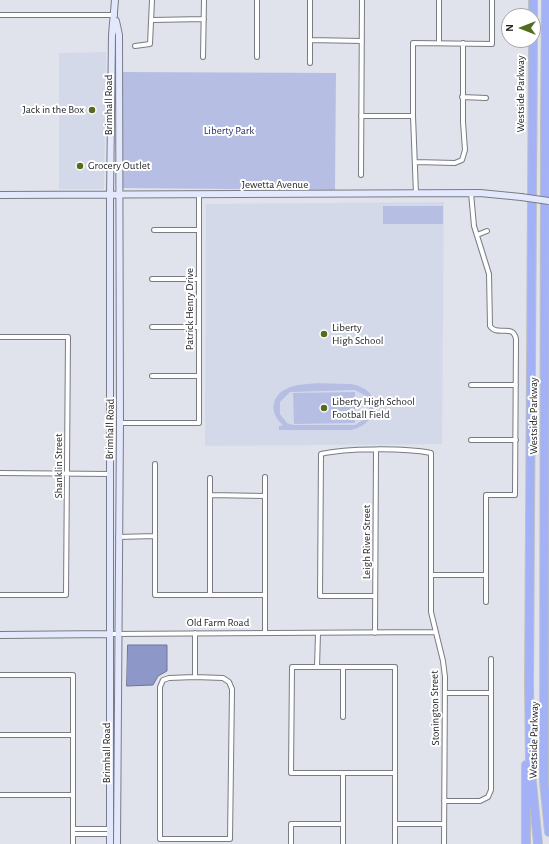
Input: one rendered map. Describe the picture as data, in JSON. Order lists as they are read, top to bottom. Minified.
{"streets":{"highway":["Westside Parkway"],"street":["Brimhall Road","Jewetta Avenue","Patrick Henry Drive","Shanklin Street","Leigh River Street","Old Farm Road","Stonington Street"]},"crossings":[["Brimhall Road","Jewetta Avenue"],["Brimhall Road","Patrick Henry Drive"],["Brimhall Road","Old Farm Road"],["Jewetta Avenue","Patrick Henry Drive"],["Leigh River Street","Old Farm Road"],["Leigh River Street","Stonington Street"],["Old Farm Road","Stonington Street"]],"parks":["Liberty Park"],"places":["Jack in the Box","Grocery Outlet","Liberty High School","Liberty High School Football Field"],"north":"left"}
